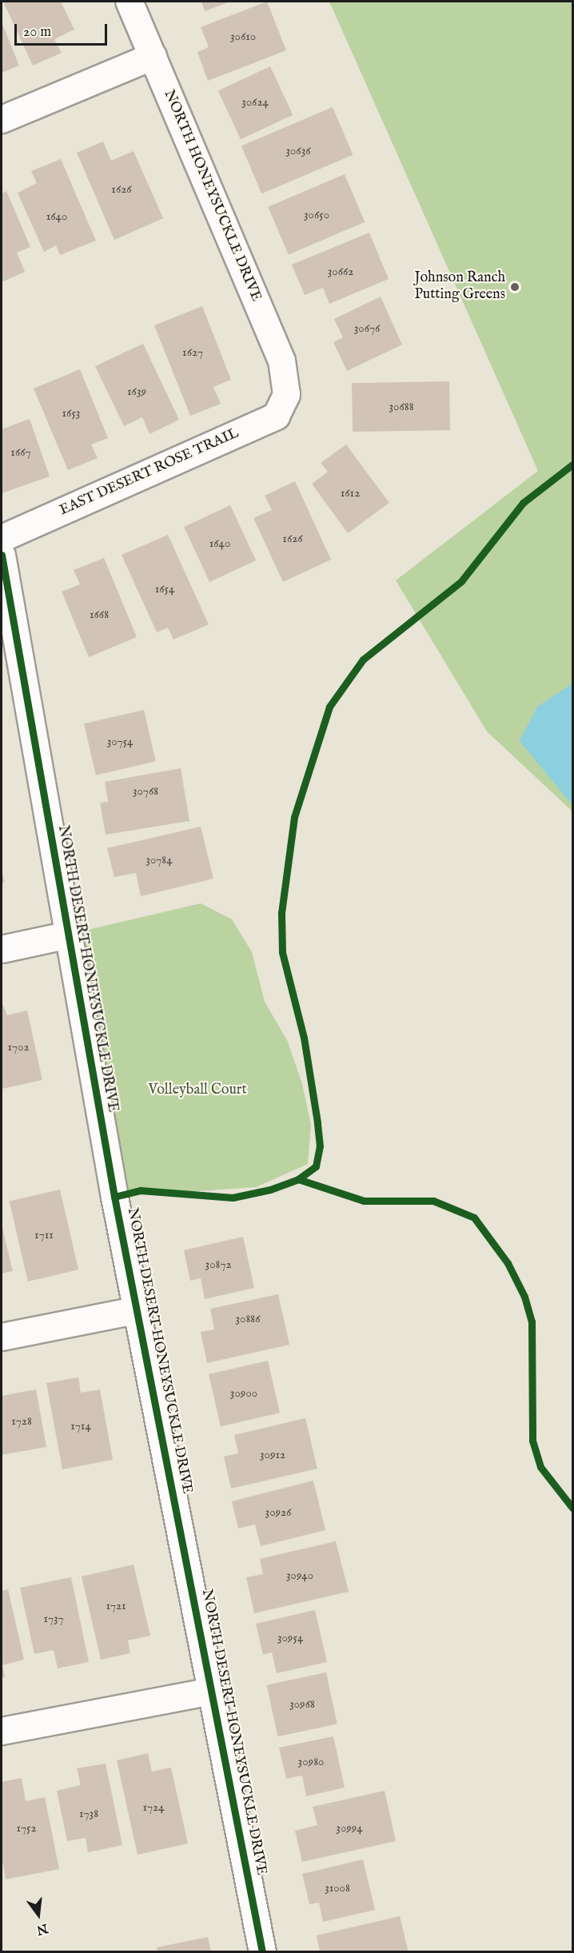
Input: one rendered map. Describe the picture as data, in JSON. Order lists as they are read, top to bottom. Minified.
{"streets":{"street":["NORTH HONEYSUCKLE DRIVE","EAST DESERT ROSE TRAIL","NORTH DESERT HONEYSUCKLE DRIVE"]},"crossings":[["NORTH HONEYSUCKLE DRIVE","EAST DESERT ROSE TRAIL"]],"parks":["Volleyball Court"],"places":["Johnson Ranch Putting Greens"],"house_numbers":["30610","30624","30636","1626","30650","1640","30662","30676","1627","1639","30688","1653","1667","1612","1626","1640","1654","1668","30754","30768","30784","1702","1711","30872","30886","30900","1728","1714","30912","30926","30940","1721","1737","30954","30968","30980","1724","1738","1752","30994","31008"],"scale_bar":"20 m","north":"bottom"}
